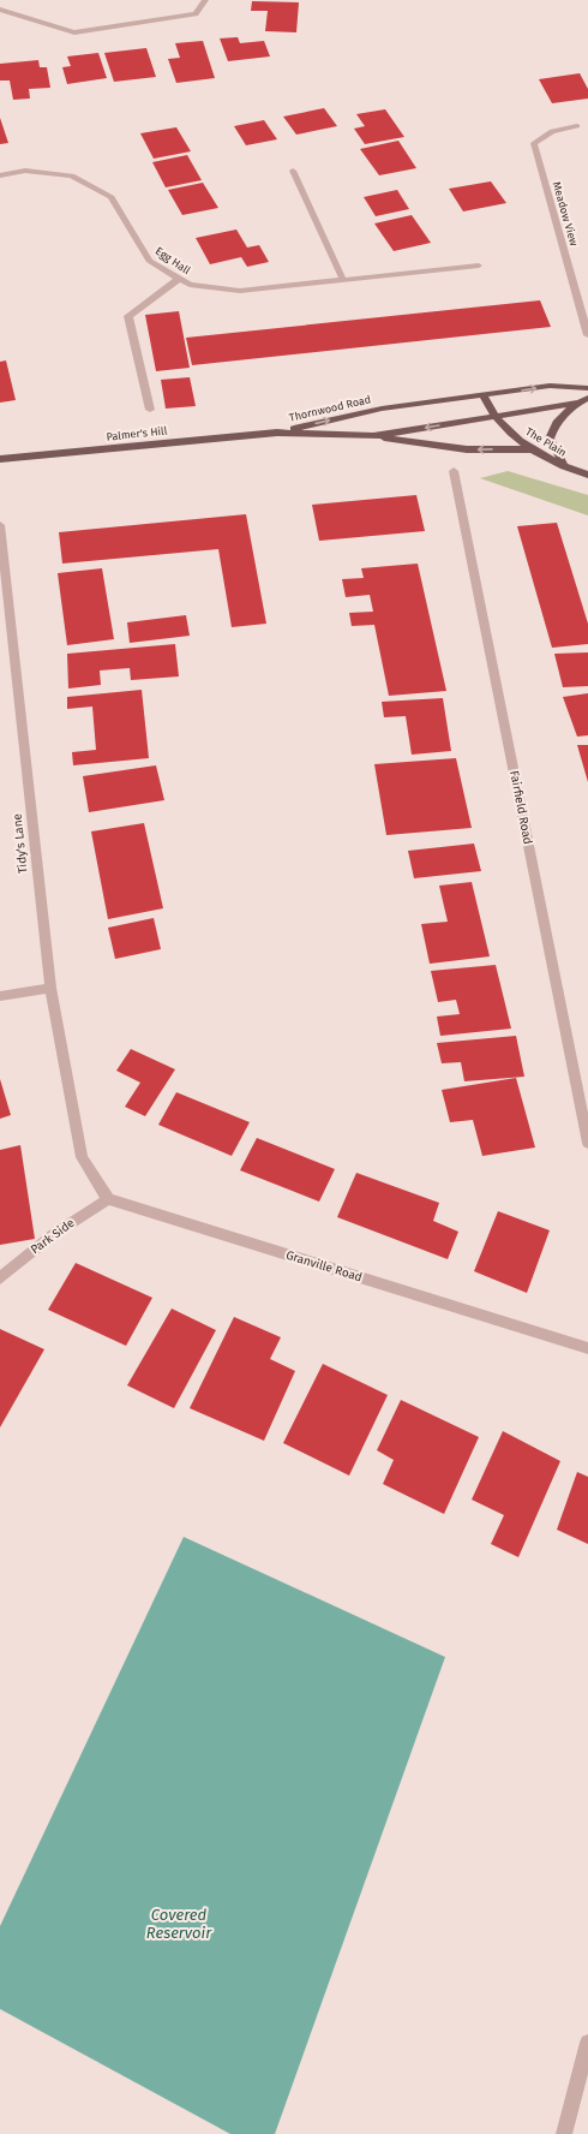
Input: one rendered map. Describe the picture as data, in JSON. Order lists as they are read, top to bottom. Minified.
{"streets":{"main road":["Thornwood Road","Palmer's Hill","The Plain"],"street":["Meadow View","Egg Hall","Fairfield Road","Tidy's Lane","Park Side","Granville Road"]},"crossings":[["Thornwood Road","Palmer's Hill"],["Thornwood Road","The Plain"],["Tidy's Lane","Park Side"],["Tidy's Lane","Granville Road"],["Park Side","Granville Road"]],"water":["Covered Reservoir"]}
